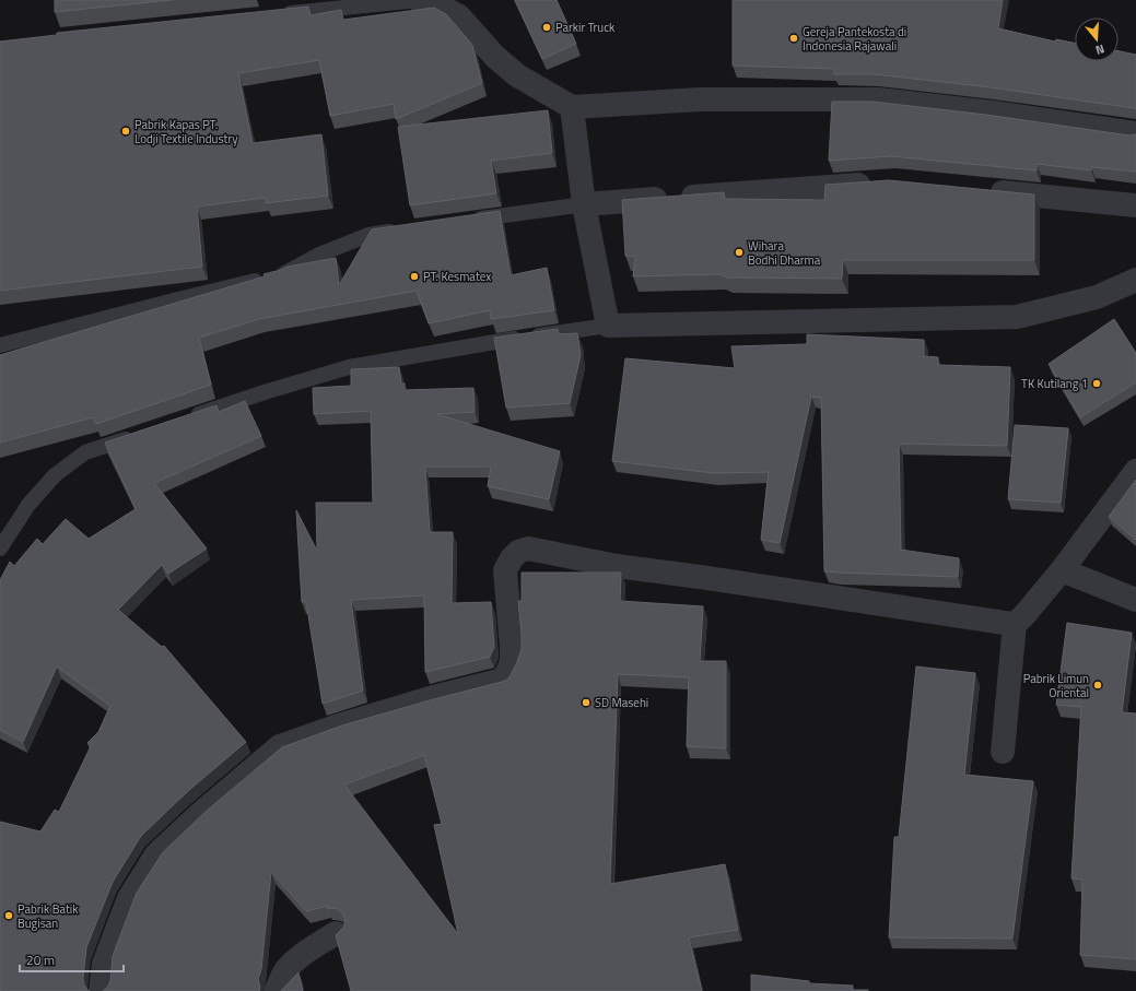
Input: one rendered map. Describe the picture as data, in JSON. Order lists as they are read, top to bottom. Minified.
{"places":["Parkir Truck","Gereja Pantekosta di Indonesia Rajawali","Pabrik Kapas PT. Lodji Textile Industry","Wihara Bodhi Dharma","PT. Kesmatex","TK Kutilang 1","Pabrik Limun Oriental","SD Masehi","Pabrik Batik Bugisan"],"scale_bar":"20 m","north":"bottom"}
